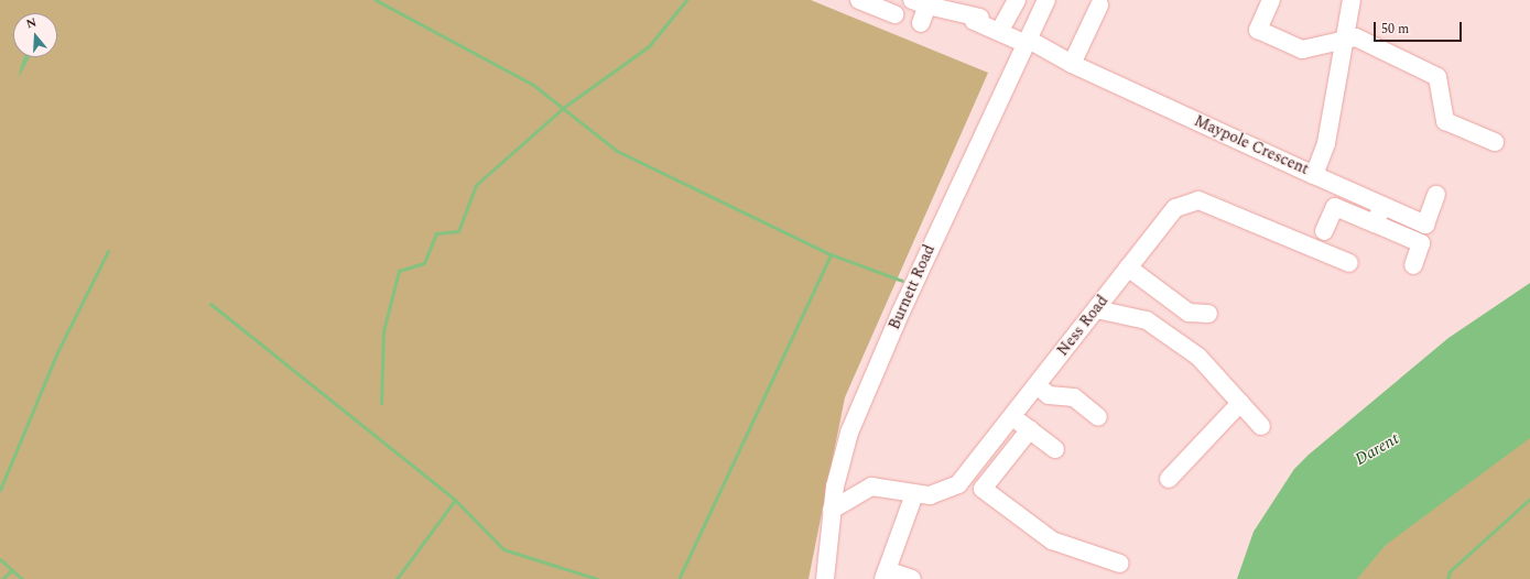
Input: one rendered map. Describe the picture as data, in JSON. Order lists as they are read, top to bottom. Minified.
{"streets":{"street":["Maypole Crescent","Burnett Road","Ness Road"]},"crossings":[["Maypole Crescent","Burnett Road"],["Burnett Road","Ness Road"]],"water":["Darent"],"scale_bar":"50 m","north":"top"}
